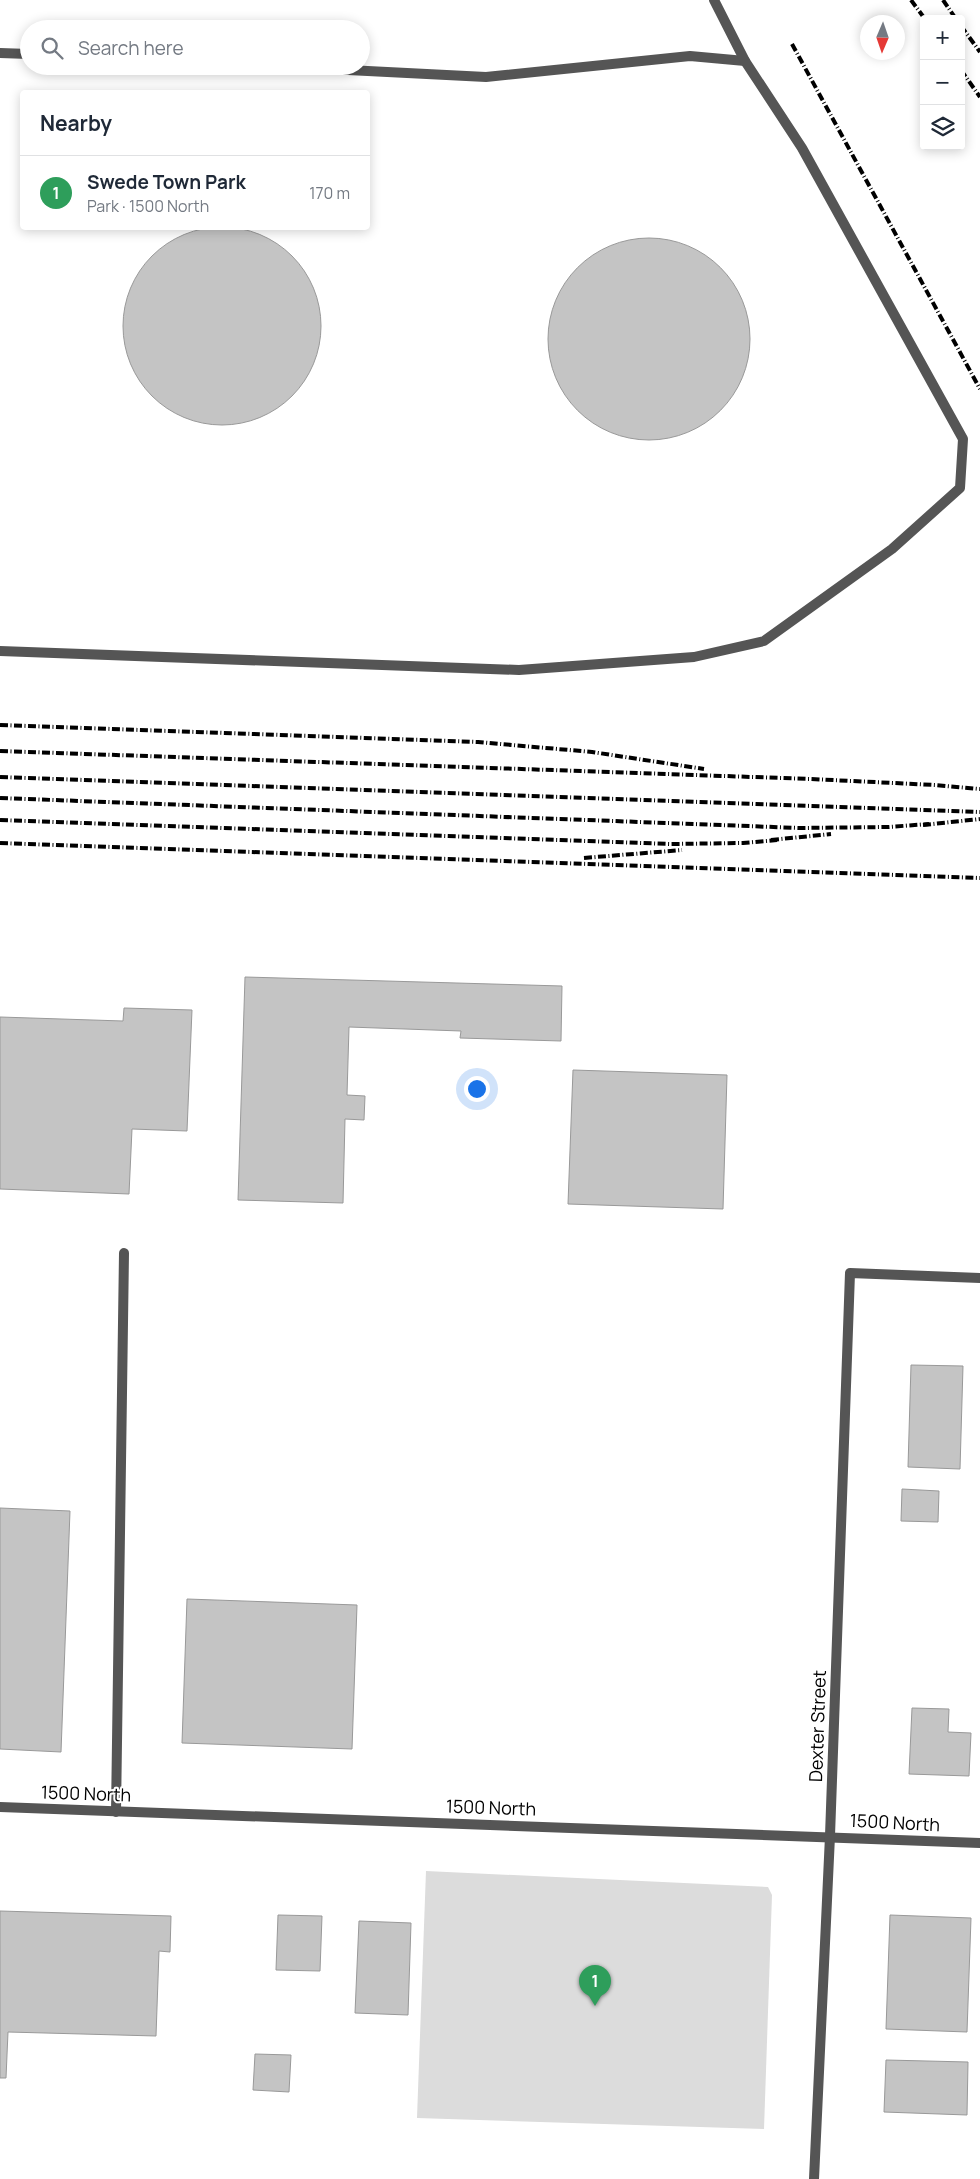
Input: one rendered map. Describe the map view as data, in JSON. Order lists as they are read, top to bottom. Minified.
{"streets":{"street":["Dexter Street","1500 North"]},"crossings":[["Dexter Street","1500 North"]],"north":"bottom","page":{"map_buttons":["+","−"],"search":"Search here","heading":"Nearby","list":[{"mark":"1","name":"Swede Town Park","note":"Park · 1500 North","value":"170 m"}],"pins":"1"}}
